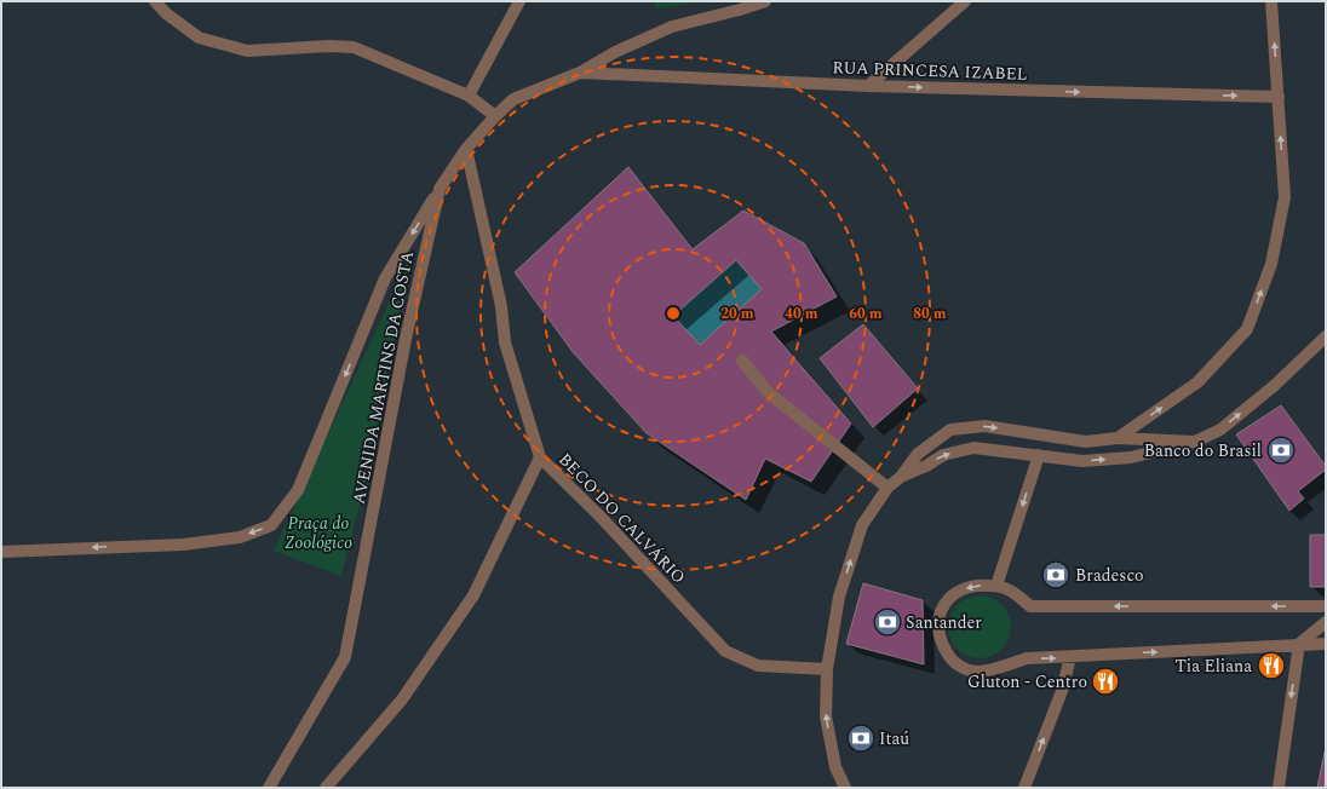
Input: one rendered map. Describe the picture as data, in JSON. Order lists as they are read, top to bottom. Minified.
{"streets":{"street":["RUA PRINCESA IZABEL","AVENIDA MARTINS DA COSTA","BECO DO CALVÁRIO"]},"crossings":[["RUA PRINCESA IZABEL","AVENIDA MARTINS DA COSTA"],["AVENIDA MARTINS DA COSTA","BECO DO CALVÁRIO"]],"one_way":["RUA PRINCESA IZABEL"],"parks":["Praça do Zoológico"],"places":{"bank":["Banco do Brasil","Bradesco","Santander","Itaú"],"restaurant":["Tia Eliana","Gluton - Centro"]},"rings":["20 m","40 m","60 m","80 m"]}
